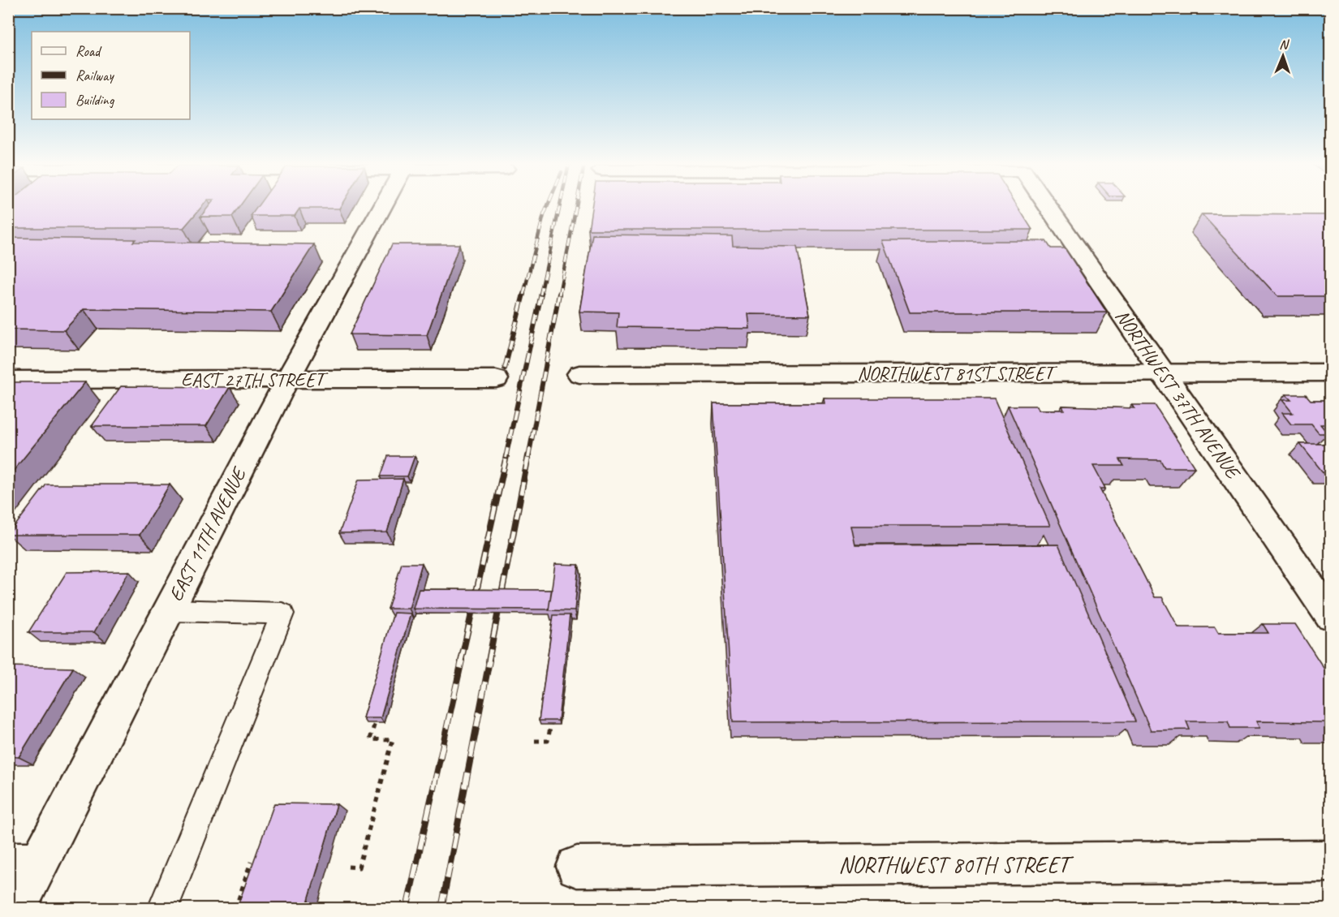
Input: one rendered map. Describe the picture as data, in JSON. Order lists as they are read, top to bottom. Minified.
{"streets":{"street":["NORTHWEST 81ST STREET","EAST 27TH STREET","NORTHWEST 37TH AVENUE","EAST 11TH AVENUE","NORTHWEST 80TH STREET"]},"crossings":[["NORTHWEST 81ST STREET","NORTHWEST 37TH AVENUE"],["EAST 27TH STREET","EAST 11TH AVENUE"]],"legend":["Road","Railway","Building"],"north":"top"}
